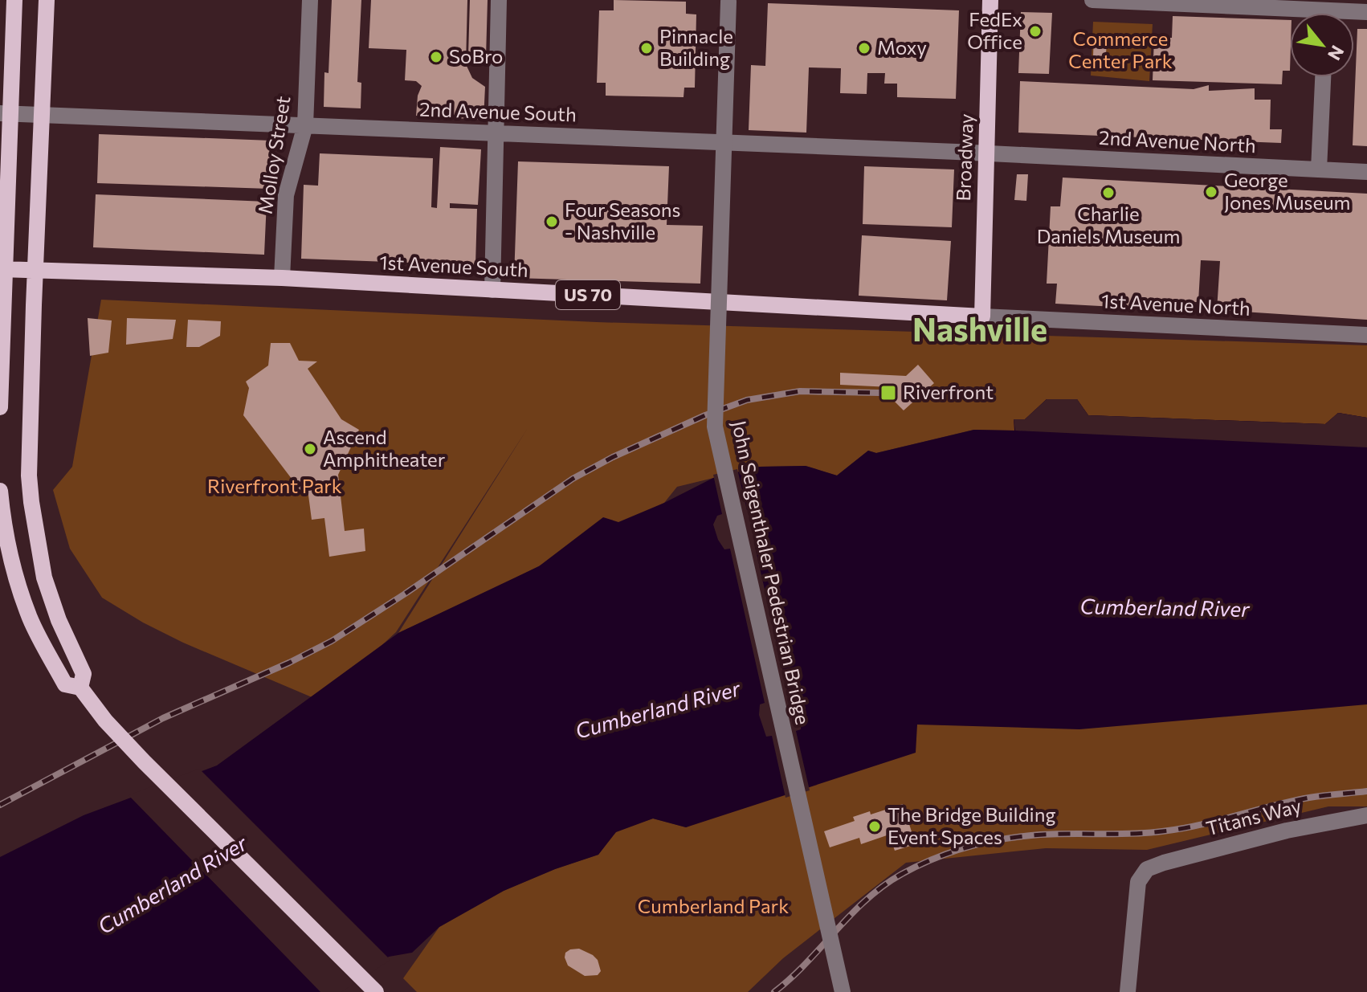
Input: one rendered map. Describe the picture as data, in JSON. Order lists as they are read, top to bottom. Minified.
{"streets":{"main road":["Broadway","1st Avenue South","US 70"],"street":["2nd Avenue South","2nd Avenue North","Molloy Street","1st Avenue North","John Seigenthaler Pedestrian Bridge","Titans Way"]},"crossings":[["2nd Avenue South","2nd Avenue North"],["2nd Avenue South","Molloy Street"],["2nd Avenue South","Broadway"],["2nd Avenue North","Broadway"],["Molloy Street","1st Avenue South"],["Broadway","1st Avenue South"],["Broadway","1st Avenue North"],["1st Avenue South","1st Avenue North"]],"districts":["Nashville"],"water":["Cumberland River"],"parks":["Commerce Center Park","Riverfront Park","Cumberland Park"],"places":{"other":["FedEx Office","Pinnacle Building","Moxy","SoBro","George Jones Museum","Charlie Daniels Museum","Four Seasons - Nashville","Ascend Amphitheater","The Bridge Building Event Spaces"],"transit":["Riverfront"]},"north":"bottom right"}
